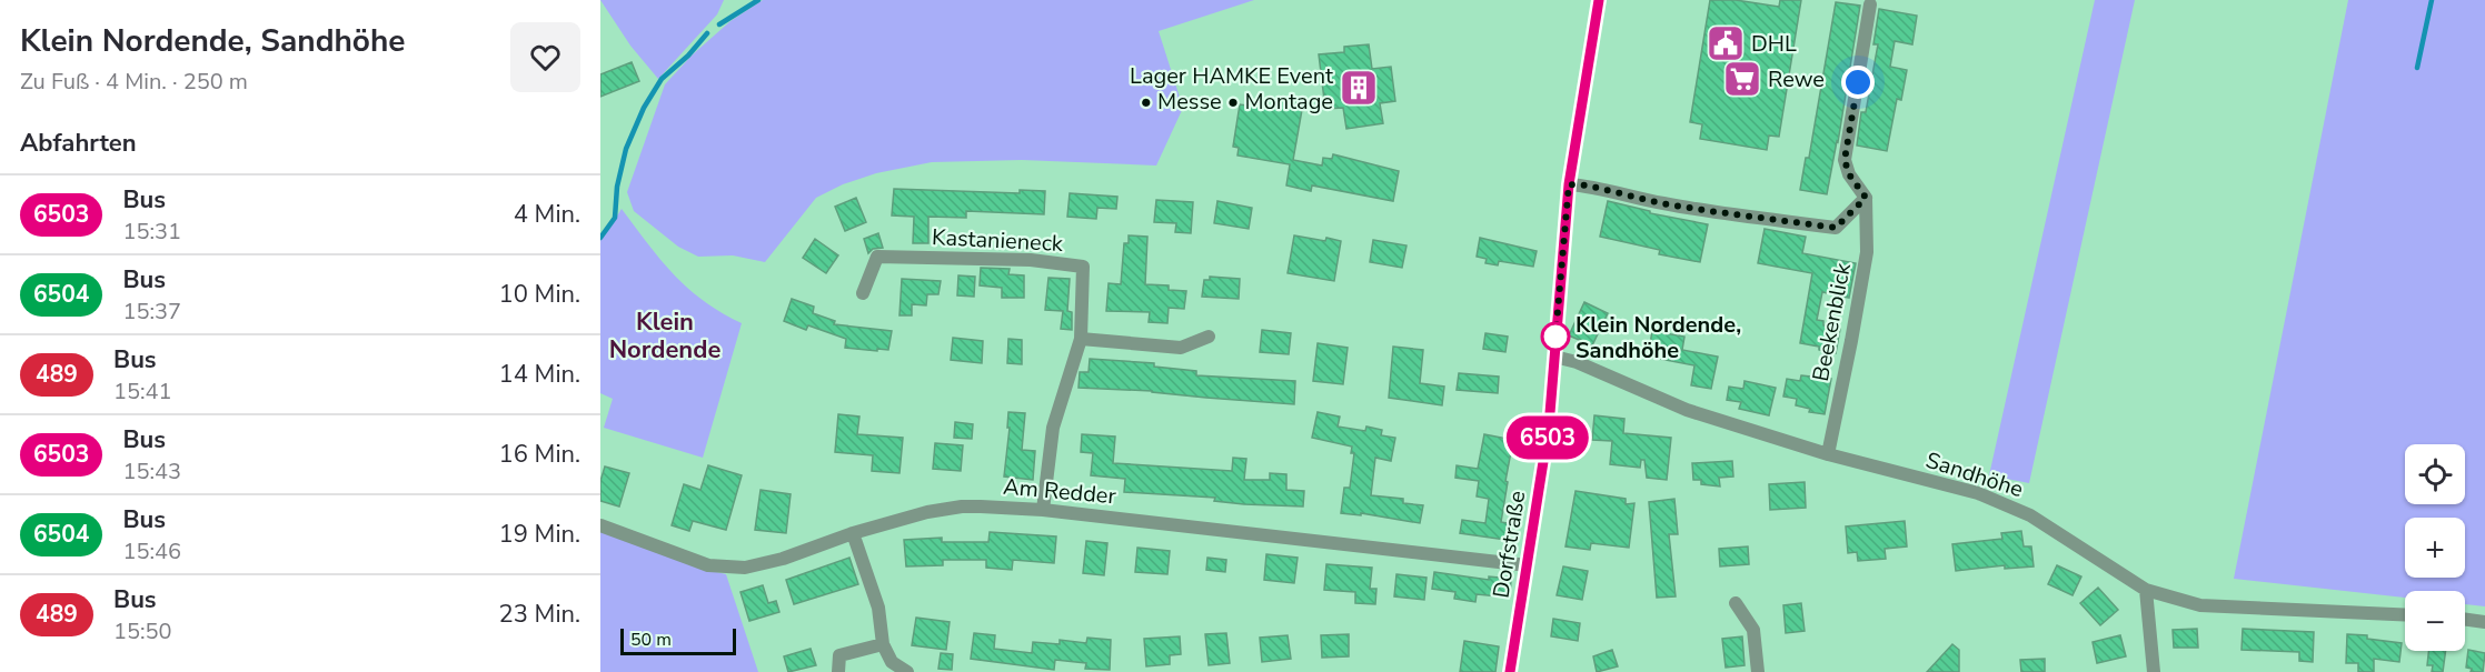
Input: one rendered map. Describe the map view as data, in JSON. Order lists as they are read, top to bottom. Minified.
{"streets":{"street":["Kastanieneck","Beekenblick","Sandhöhe","Am Redder","Dorfstraße"]},"crossings":[["Kastanieneck","Am Redder"],["Beekenblick","Sandhöhe"],["Sandhöhe","Dorfstraße"],["Am Redder","Dorfstraße"]],"districts":["Klein Nordende"],"places":{"public building":["DHL"],"supermarket":["Rewe"],"building":["Lager HAMKE Event • Messe • Montage"],"other":["Klein Nordende, Sandhöhe"]},"lines":["bus line 6503"],"scale_bar":"50 m","page":{"heading":[["Klein Nordende, Sandhöhe","Zu Fuß · 4 Min. · 250 m"],"Abfahrten"],"on_map":"6503","list":[{"mark":"6503","name":"Bus","note":"15:31","value":"4 Min."},{"mark":"6504","name":"Bus","note":"15:37","value":"10 Min."},{"mark":"489","name":"Bus","note":"15:41","value":"14 Min."},{"mark":"6503","name":"Bus","note":"15:43","value":"16 Min."},{"mark":"6504","name":"Bus","note":"15:46","value":"19 Min."},{"mark":"489","name":"Bus","note":"15:50","value":"23 Min."}],"map_buttons":["+","−"],"scale":"50 m"}}
